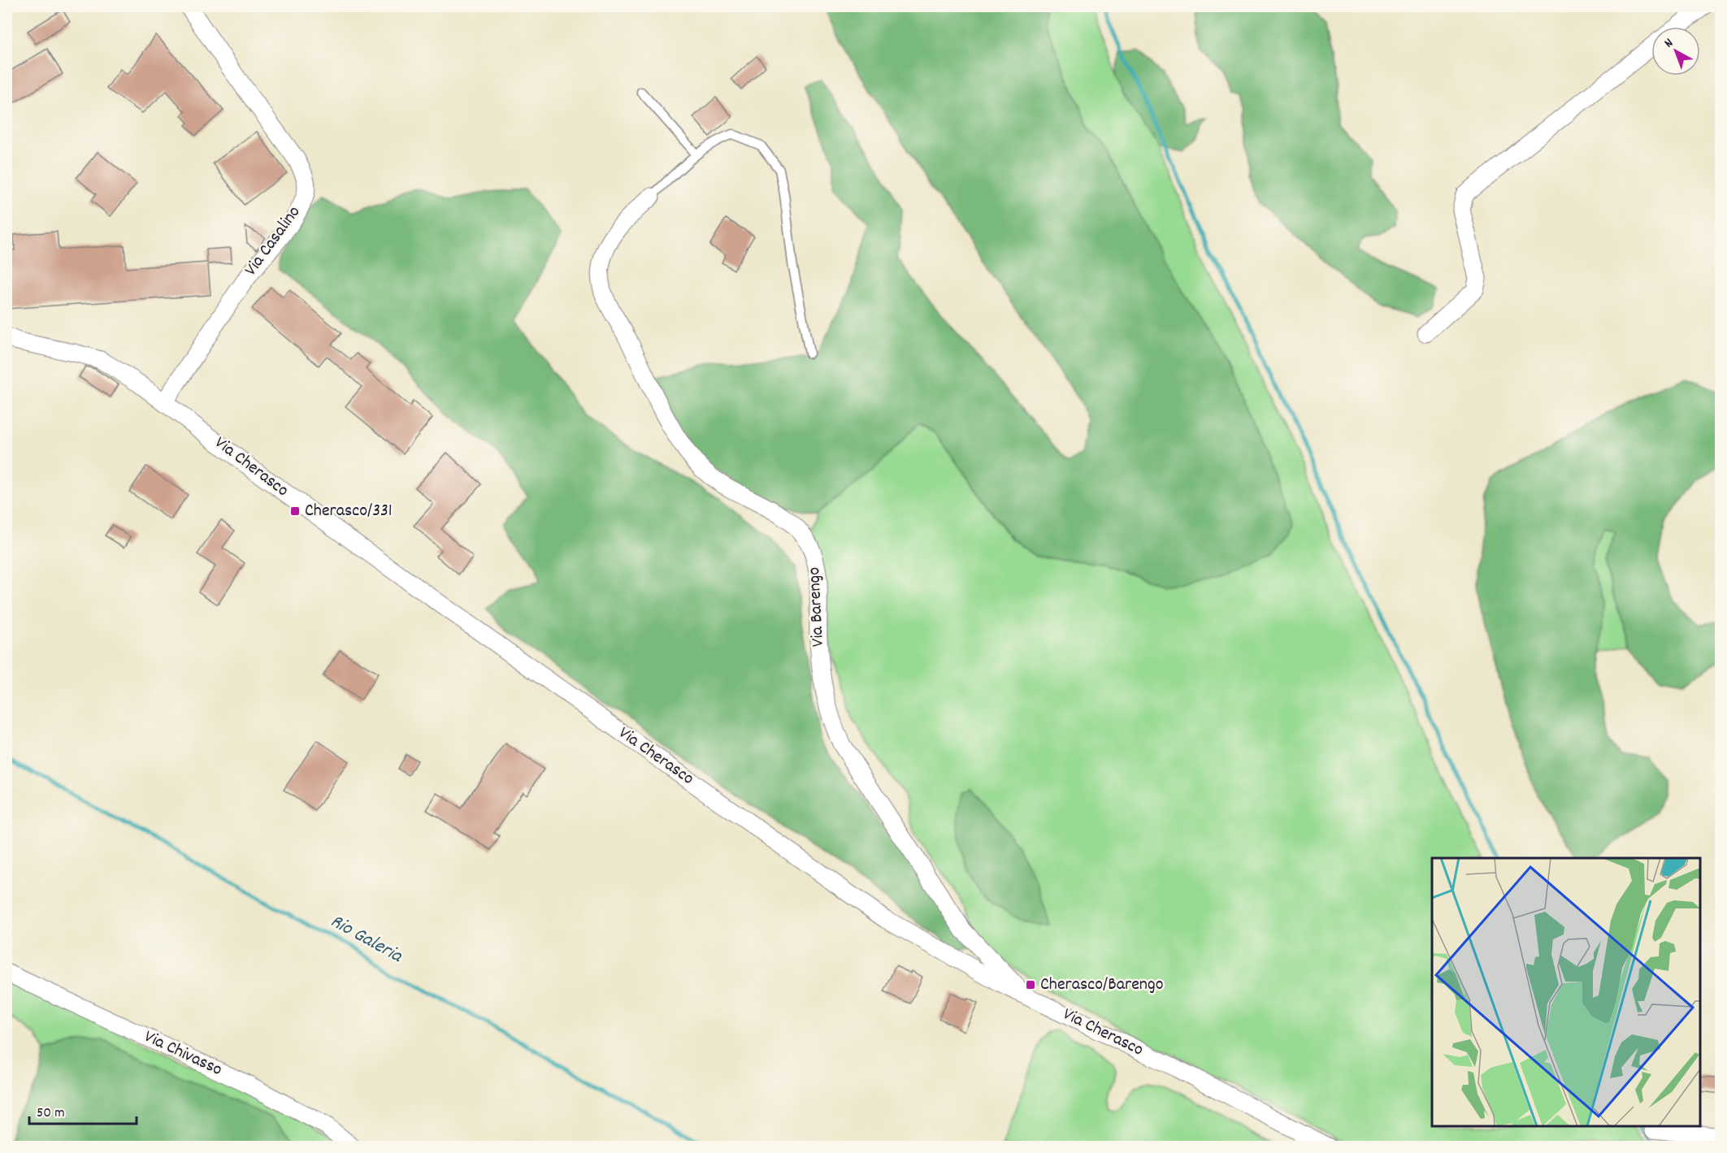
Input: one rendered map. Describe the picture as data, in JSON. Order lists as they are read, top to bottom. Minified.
{"streets":{"street":["Via Casalino","Via Cherasco","Via Barengo","Via Chivasso"]},"crossings":[["Via Casalino","Via Cherasco"],["Via Cherasco","Via Barengo"]],"water":["Rio Galeria"],"places":{"transit":["Cherasco/331","Cherasco/Barengo"]},"scale_bar":"50 m","north":"top left"}
